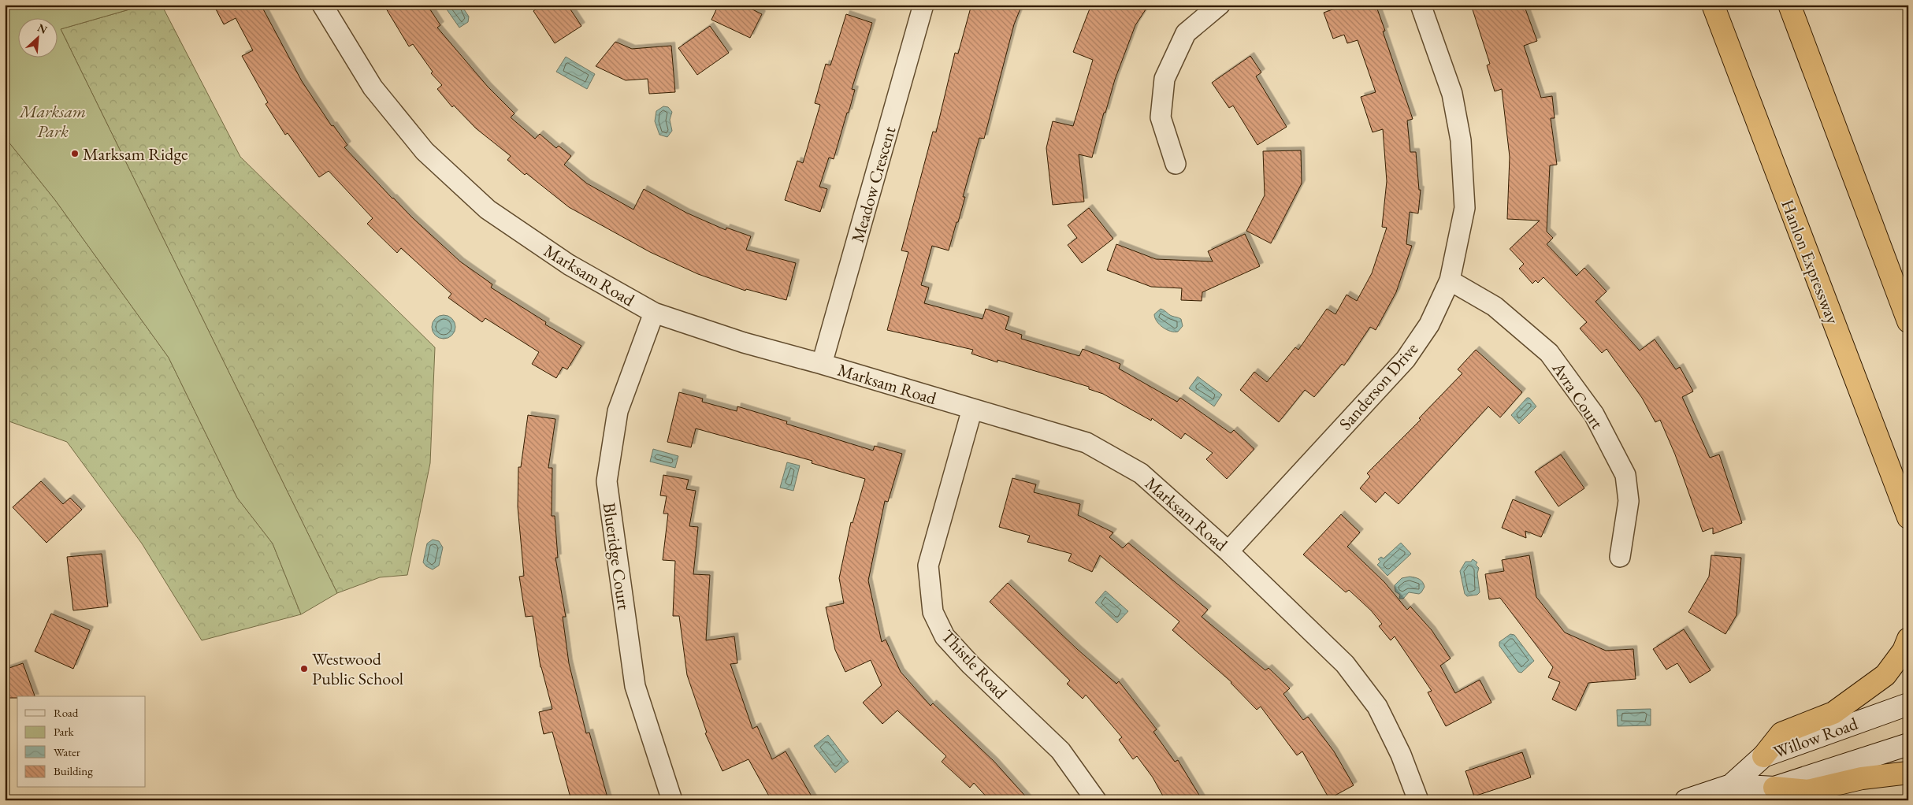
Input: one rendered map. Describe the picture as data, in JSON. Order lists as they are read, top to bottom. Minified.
{"streets":{"highway":["Hanlon Expressway"],"main road":["Willow Road"],"street":["Meadow Crescent","Marksam Road","Sanderson Drive","Avra Court","Blueridge Court","Thistle Road"]},"crossings":[["Meadow Crescent","Marksam Road"],["Marksam Road","Sanderson Drive"],["Marksam Road","Blueridge Court"],["Marksam Road","Thistle Road"],["Sanderson Drive","Avra Court"]],"parks":["Marksam Park"],"places":["Marksam Ridge","Westwood Public School"],"legend":["Road","Park","Water","Building"],"north":"top right"}
